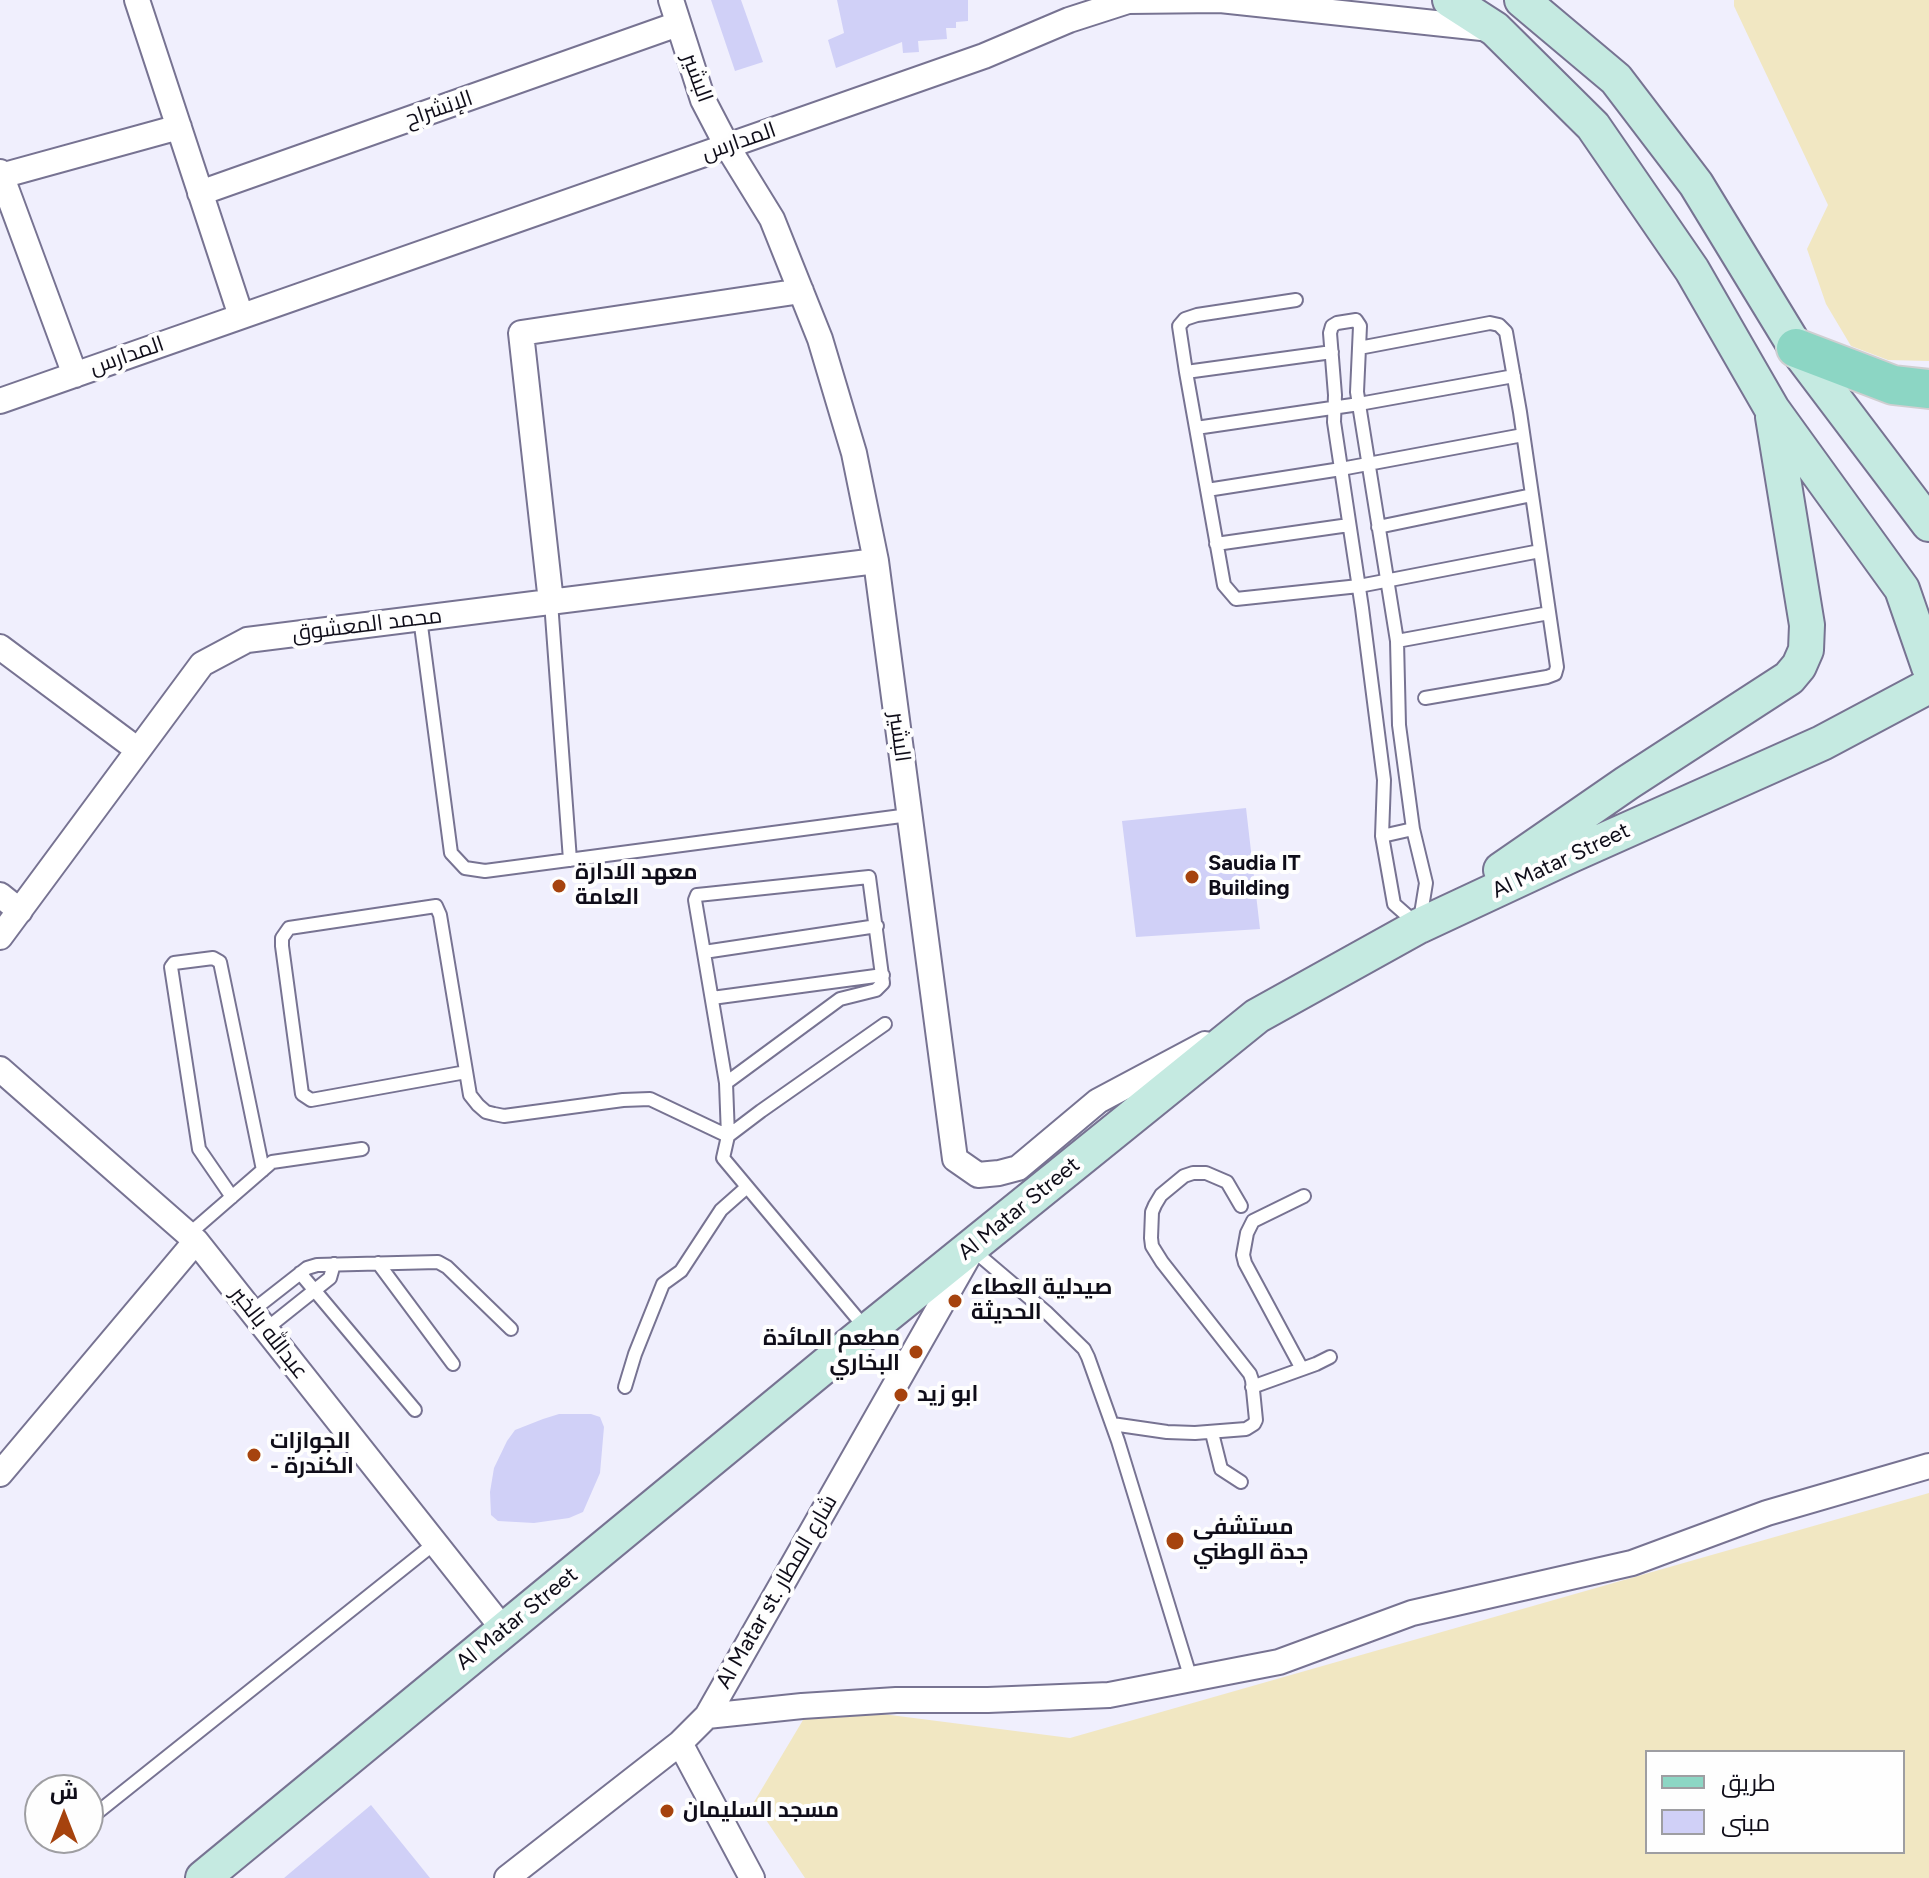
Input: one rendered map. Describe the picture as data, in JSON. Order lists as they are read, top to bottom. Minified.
{"streets":{"main road":["Al Matar Street"],"street":["البشير","الإنشراح","المدارس","محمد المعشوق","عبدالله بالخير","Al Matar st. شارع المطار"]},"crossings":[["البشير","الإنشراح"],["البشير","المدارس"],["البشير","محمد المعشوق"],["البشير","Al Matar Street"],["Al Matar Street","عبدالله بالخير"],["Al Matar Street","Al Matar st. شارع المطار"]],"places":["Saudia IT Building","معهد الادارة العامة","صيدلية العطاء الحديثة","مطعم المائدة البخاري","ابو زيد","الجوازات - الكندرة","مستشفى جدة الوطني","مسجد السليمان"],"legend":["طريق","مبنى"],"north":"top"}
